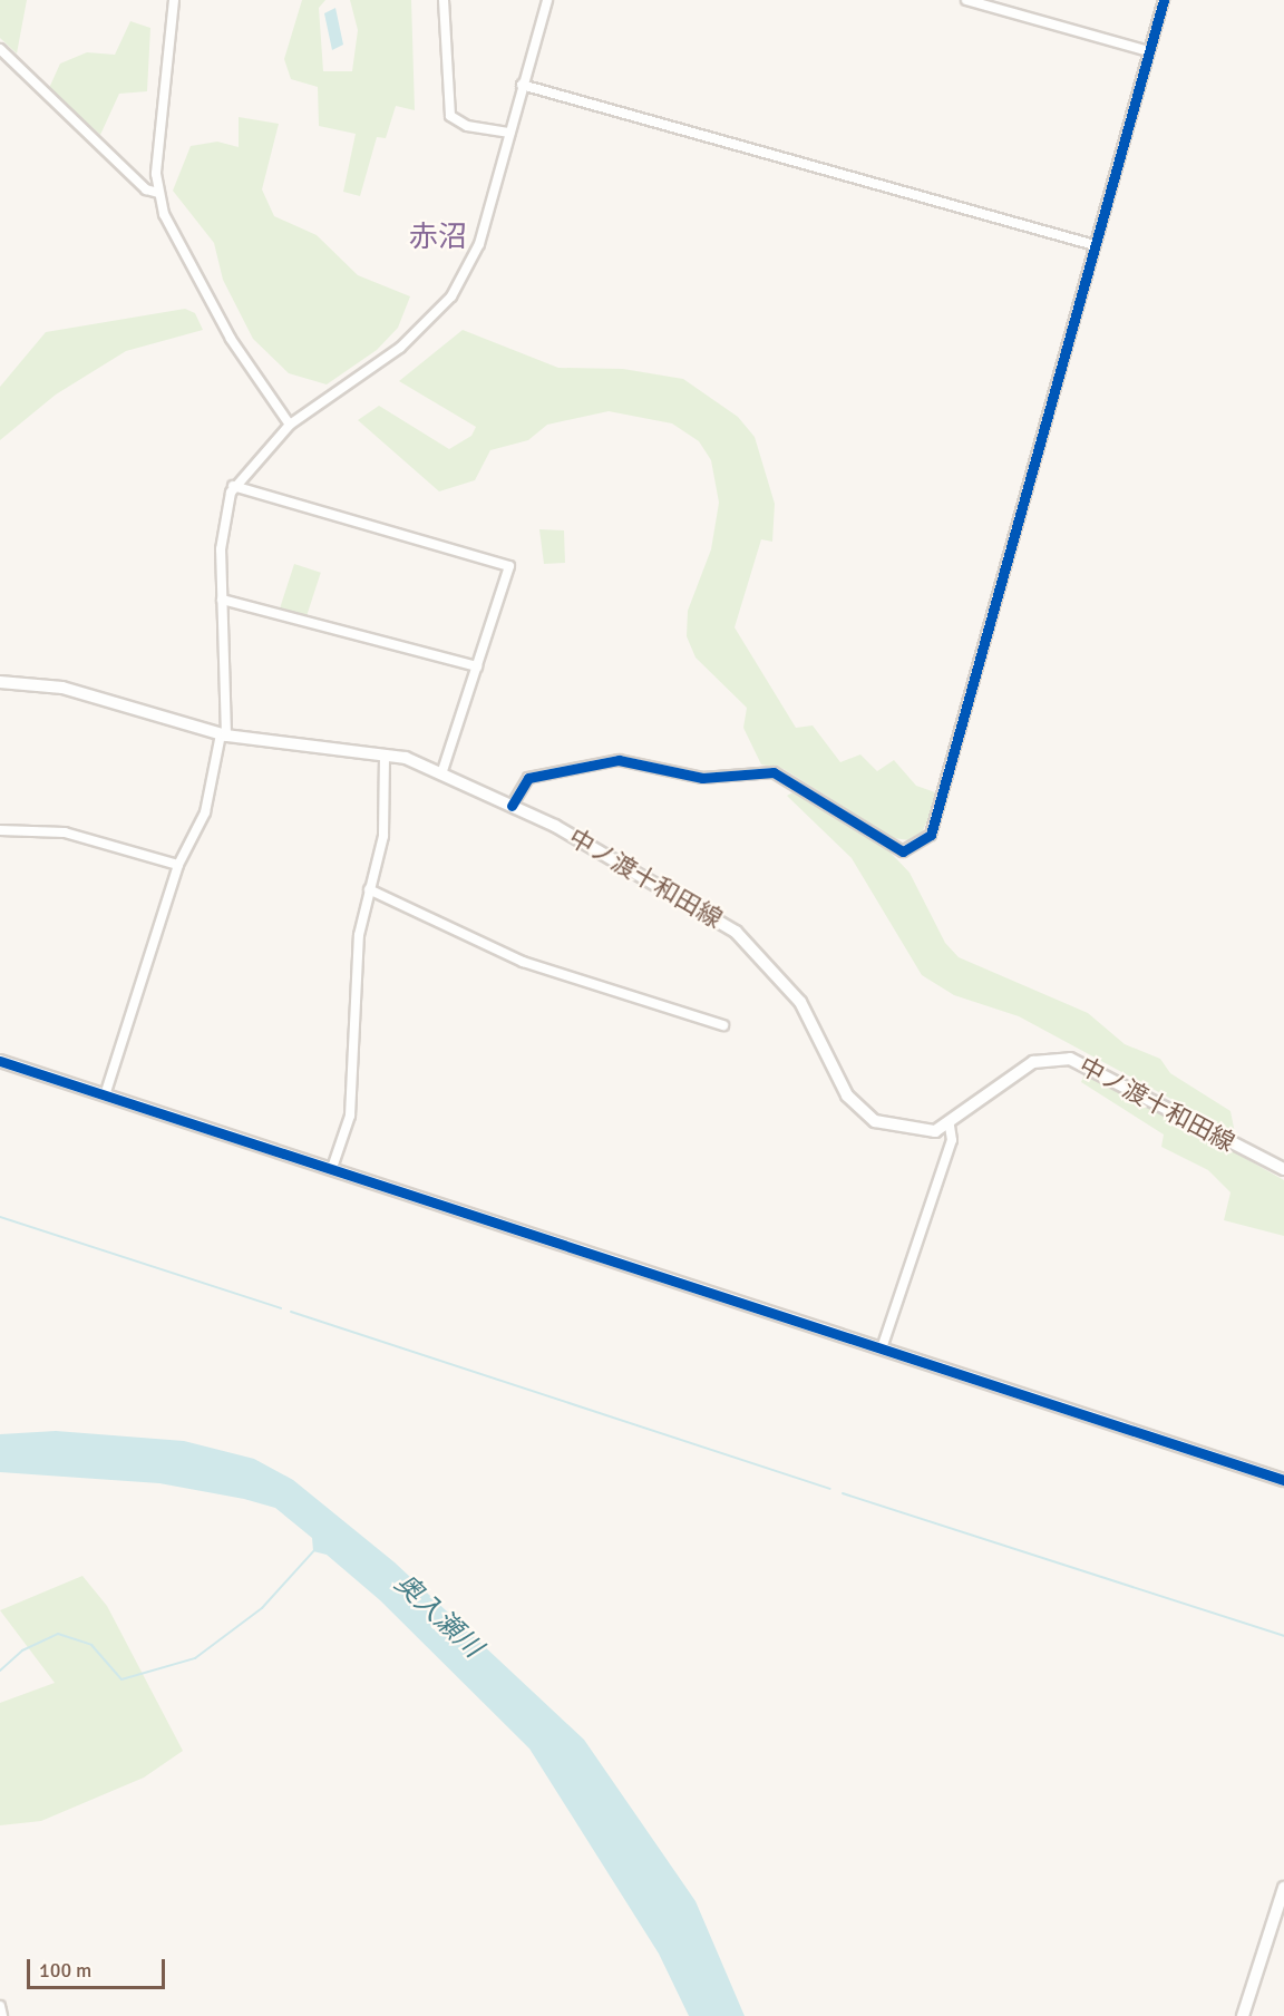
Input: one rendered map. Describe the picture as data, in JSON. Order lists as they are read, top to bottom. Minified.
{"streets":{"street":["中ノ渡十和田線"]},"districts":["赤沼"],"water":["奥入瀬川"],"scale_bar":"100 m"}
